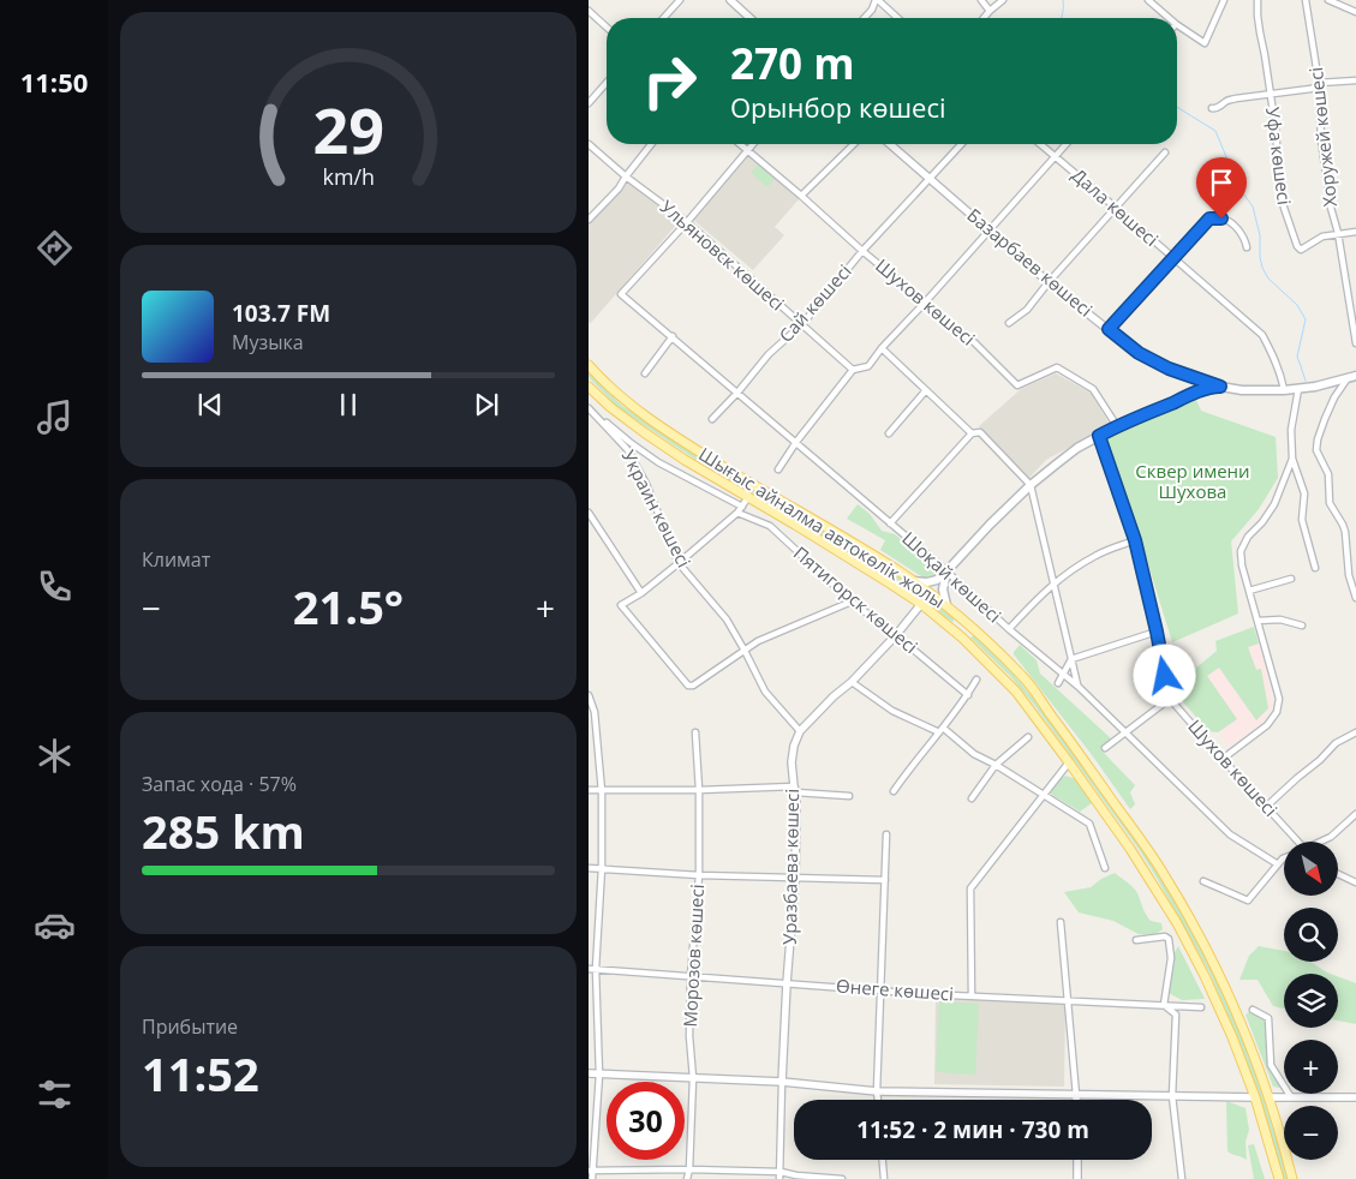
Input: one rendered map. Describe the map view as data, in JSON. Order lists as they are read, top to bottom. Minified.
{"streets":{"main road":["Шығыс айналма автокөлік жолы"],"street":["Хоружей көшесі","Уфа көшесі","Дала көшесі","Ульяновск көшесі","Базарбаев көшесі","Шухов көшесі","Сай көшесі","Украин көшесі","Шоқай көшесі","Пятигорск көшесі","Уразбаева көшесі","Морозов көшесі","Өнеге көшесі"]},"crossings":[["Хоружей көшесі","Уфа көшесі"],["Ульяновск көшесі","Сай көшесі"],["Ульяновск көшесі","Шоқай көшесі"],["Базарбаев көшесі","Сай көшесі"],["Шухов көшесі","Сай көшесі"],["Сай көшесі","Шоқай көшесі"],["Украин көшесі","Уразбаева көшесі"],["Шығыс айналма автокөлік жолы","Уразбаева көшесі"],["Пятигорск көшесі","Уразбаева көшесі"],["Уразбаева көшесі","Өнеге көшесі"],["Морозов көшесі","Өнеге көшесі"]],"parks":["Сквер имени Шухова"],"north":"bottom right","page":{"tabs":"11:50","turn":["270 m","Орынбор көшесі"],"song":["103.7 FM","Музыка"],"tile":["Климат",["Запас хода · 57%","285 km"],["Прибытие","11:52"]],"heat":["−","21.5°","+"],"map_buttons":["+","−"],"limit":"30","trip":"11:52 · 2 мин · 730 m","gauge":["29","km/h"]}}
